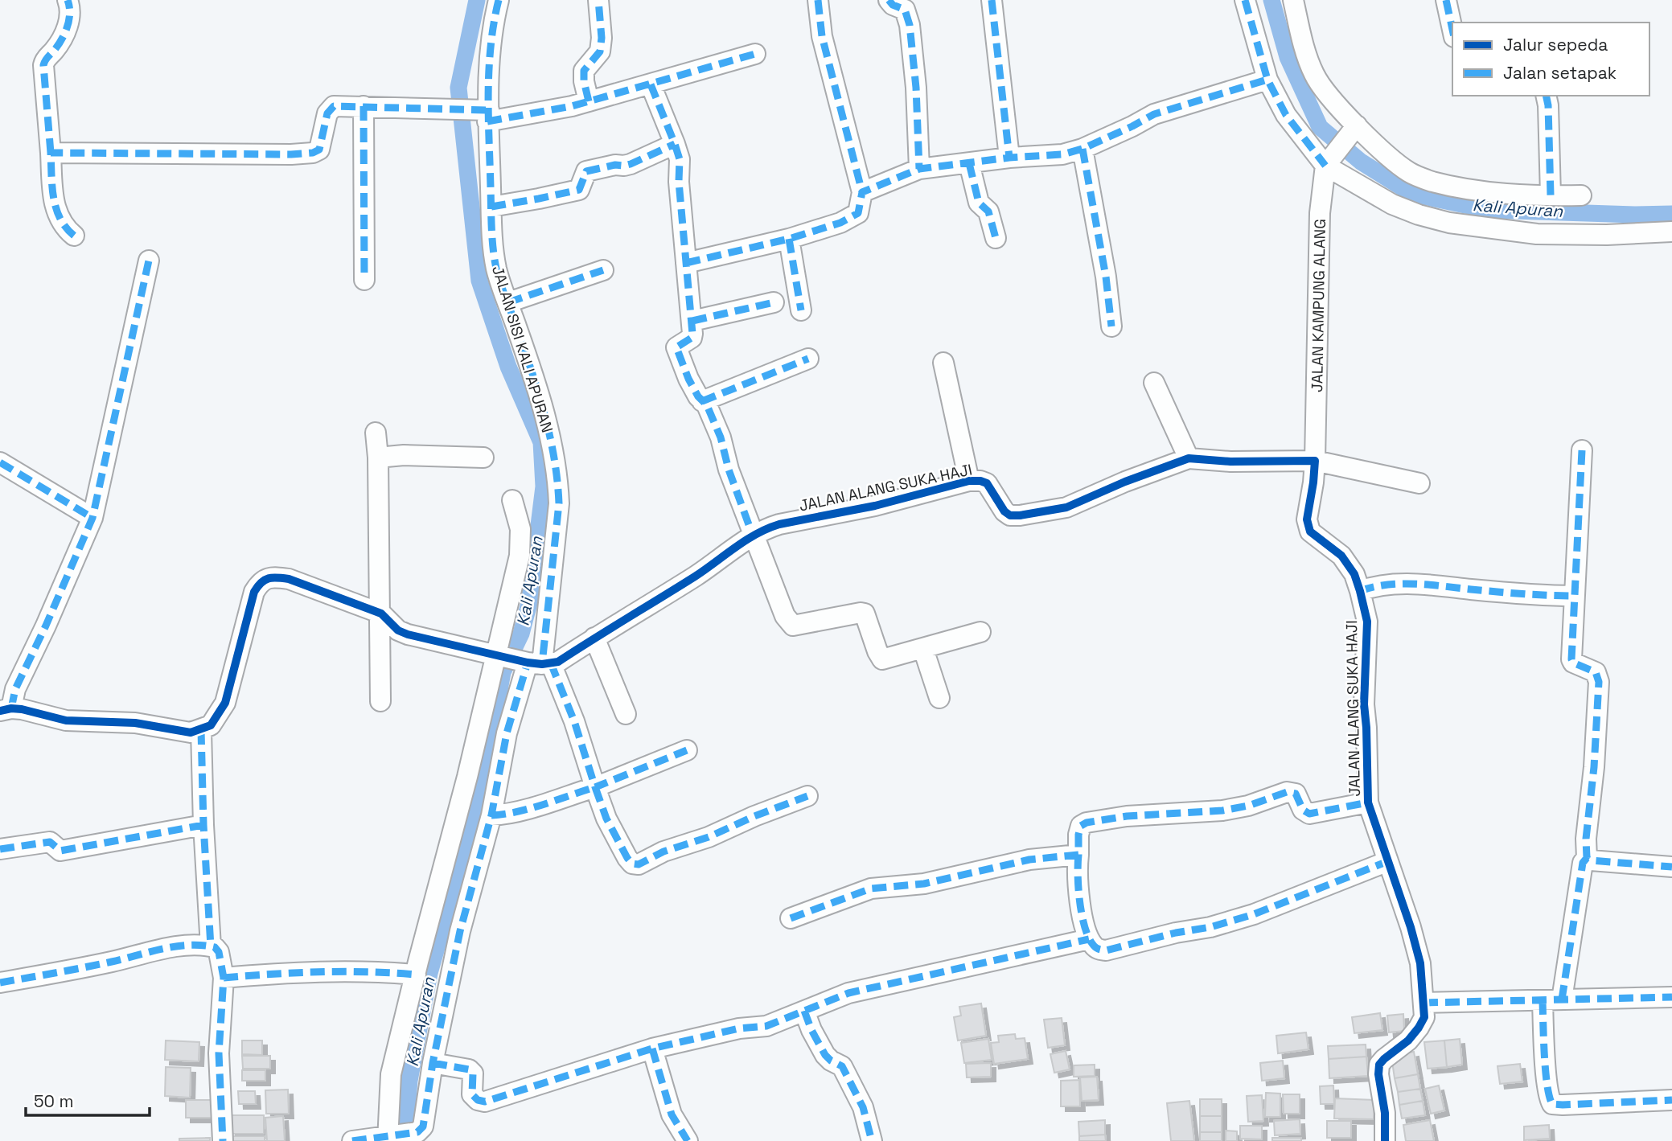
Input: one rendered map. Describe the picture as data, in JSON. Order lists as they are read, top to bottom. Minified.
{"streets":{"street":["JALAN KAMPUNG ALANG","JALAN SISI KALI APURAN","JALAN ALANG SUKA HAJI"]},"crossings":[["JALAN KAMPUNG ALANG","JALAN ALANG SUKA HAJI"],["JALAN SISI KALI APURAN","JALAN ALANG SUKA HAJI"]],"water":["Kali Apuran"],"legend":["Jalur sepeda","Jalan setapak"],"scale_bar":"50 m"}
